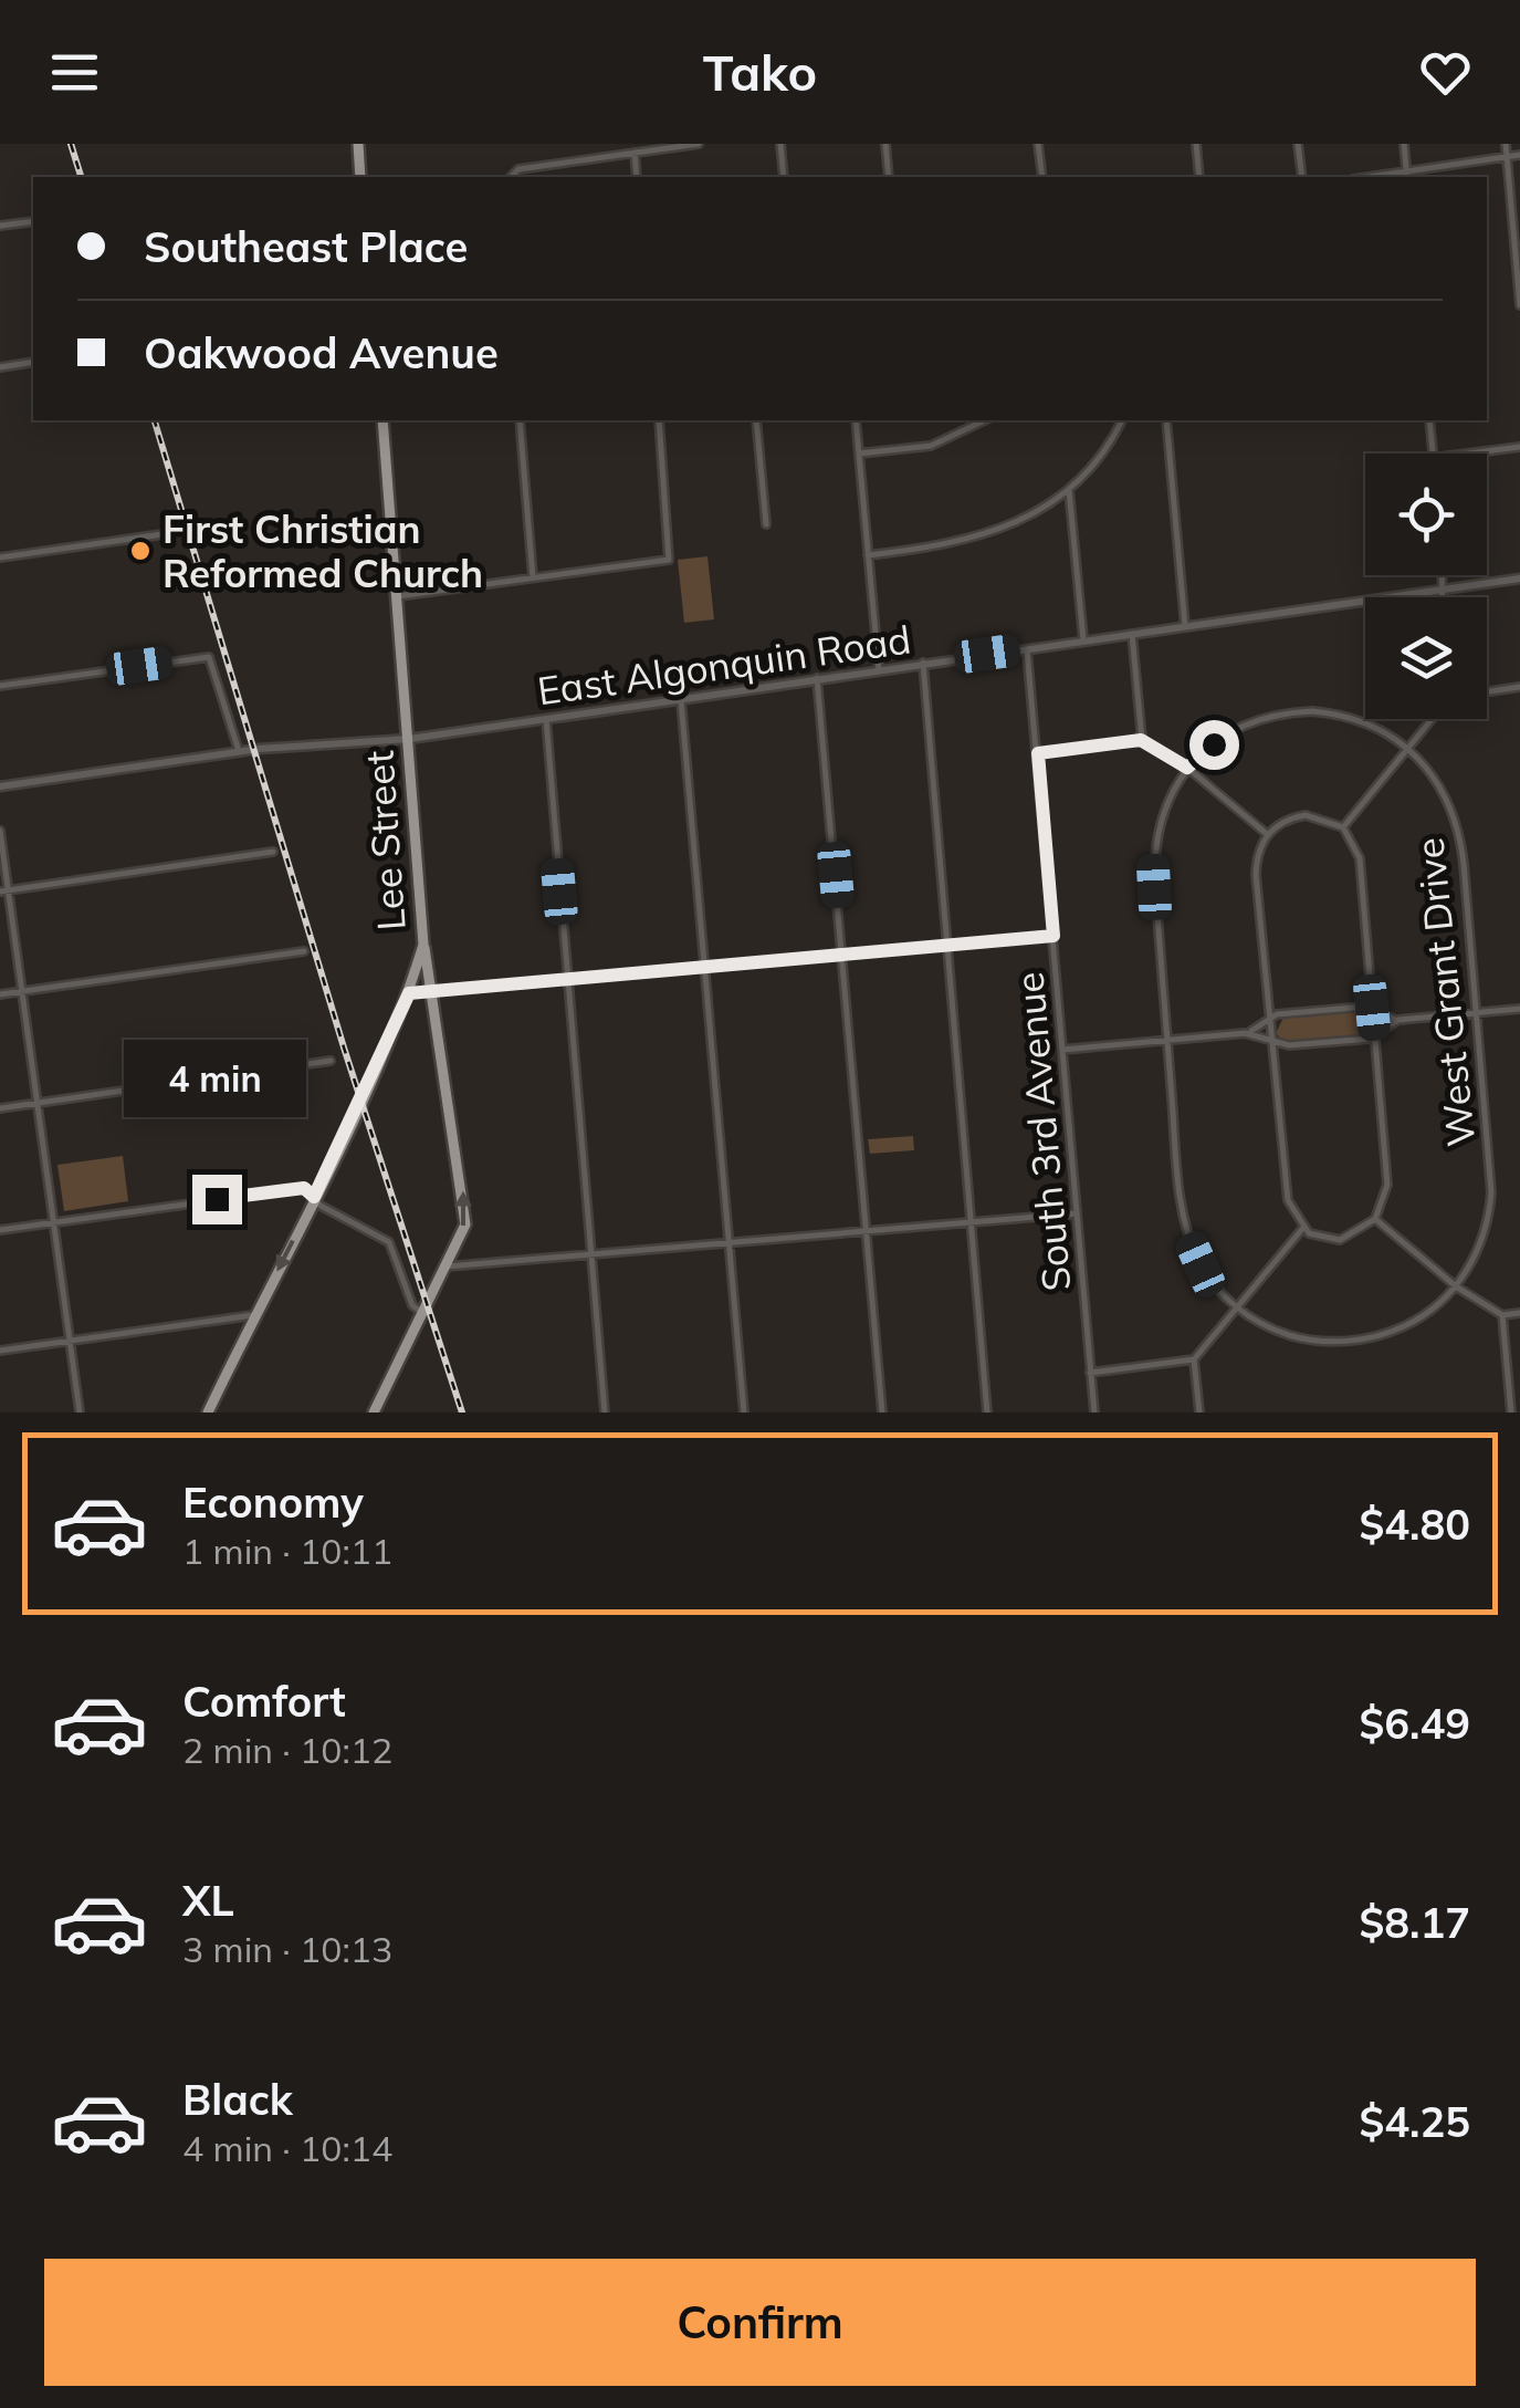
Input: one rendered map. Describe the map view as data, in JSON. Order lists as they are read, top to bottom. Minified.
{"streets":{"main road":["Lee Street"],"street":["East Algonquin Road","West Grant Drive","South 3rd Avenue"]},"crossings":[["East Algonquin Road","Lee Street"],["East Algonquin Road","South 3rd Avenue"]],"places":["First Christian Reformed Church"],"page":{"header":"Tako","banner":["Southeast Place","Oakwood Avenue"],"bubble":"4 min","list":[{"name":"Economy","note":"1 min · 10:11","value":"$4.80"},{"name":"Comfort","note":"2 min · 10:12","value":"$6.49"},{"name":"XL","note":"3 min · 10:13","value":"$8.17"},{"name":"Black","note":"4 min · 10:14","value":"$4.25"}],"buttons":"Confirm"}}
